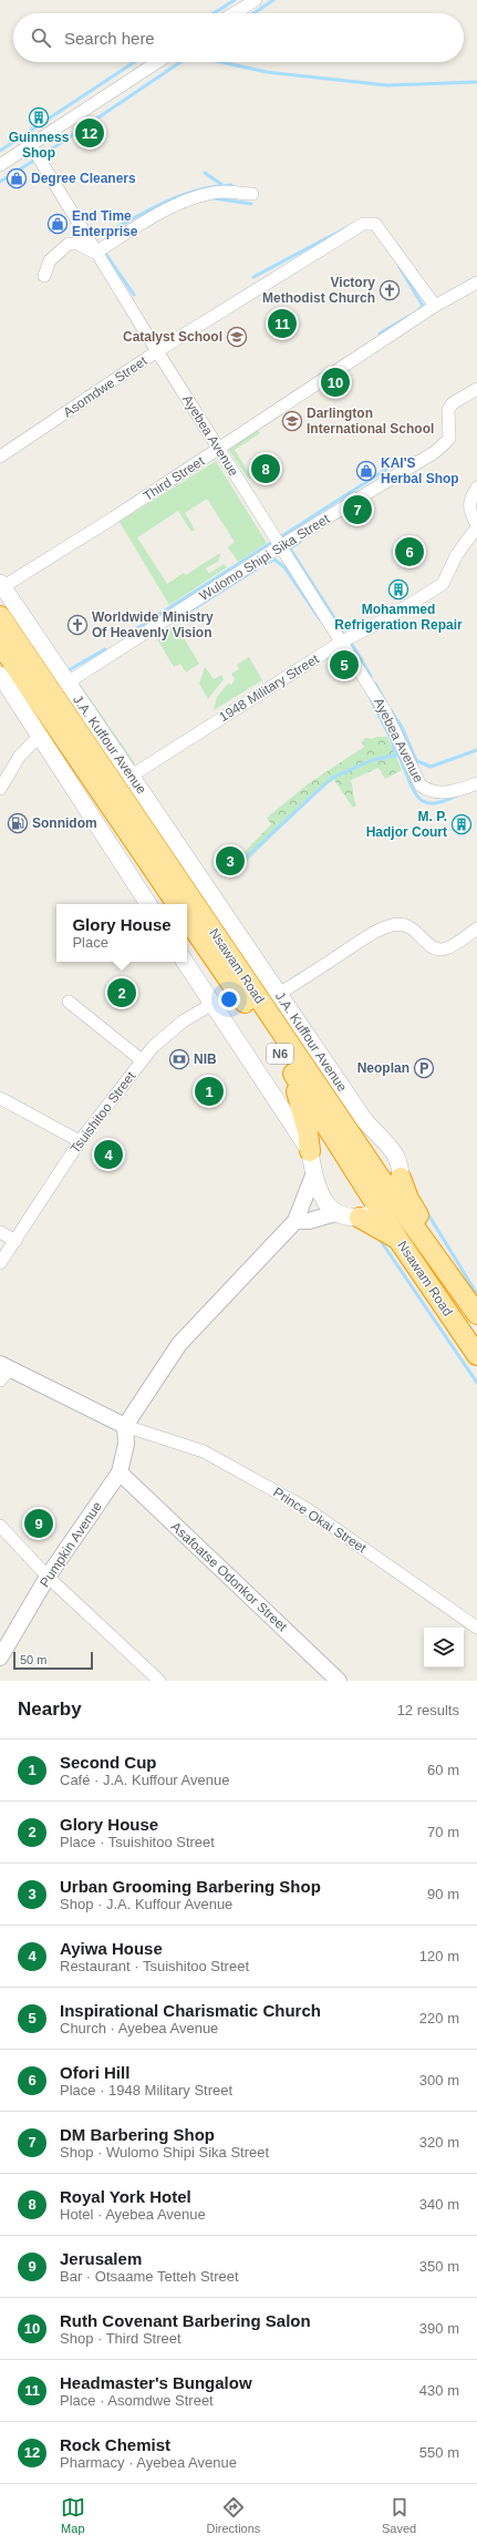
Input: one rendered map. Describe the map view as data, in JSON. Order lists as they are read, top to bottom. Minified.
{"streets":{"highway":["Nsawam Road","N6"],"main road":["J.A. Kuffour Avenue"],"street":["Asomdwe Street","Ayebea Avenue","Third Street","Wulomo Shipi Sika Street","1948 Military Street","Tsuishitoo Street","Prince Okai Street","Pumpkin Avenue","Asafoatse Odonkor Street"]},"crossings":[["Asomdwe Street","Ayebea Avenue"],["Asomdwe Street","Third Street"],["Ayebea Avenue","Third Street"],["Ayebea Avenue","Wulomo Shipi Sika Street"],["Ayebea Avenue","1948 Military Street"],["Third Street","J.A. Kuffour Avenue"],["Wulomo Shipi Sika Street","J.A. Kuffour Avenue"],["1948 Military Street","J.A. Kuffour Avenue"],["J.A. Kuffour Avenue","Nsawam Road"],["Prince Okai Street","Pumpkin Avenue"],["Pumpkin Avenue","Asafoatse Odonkor Street"]],"places":{"building":["Guinness Shop","Mohammed Refrigeration Repair","M. P. Hadjor Court"],"shop":["Degree Cleaners","End Time Enterprise","KAI'S Herbal Shop"],"church":["Victory Methodist Church","Worldwide Ministry Of Heavenly Vision"],"school or university":["Catalyst School","Darlington International School"],"fuel station":["Sonnidom"],"bank":["NIB"],"parking":["Neoplan"]},"scale_bar":"50 m","page":{"search":"Search here","pins":["12","11","10","8","7","6","5","3","2","1","4","9"],"popup":["Glory House","Place"],"scale":"50 m","heading":["Nearby","12 results"],"list":[{"mark":"1","name":"Second Cup","note":"Café · J.A. Kuffour Avenue","value":"60 m"},{"mark":"2","name":"Glory House","note":"Place · Tsuishitoo Street","value":"70 m"},{"mark":"3","name":"Urban Grooming Barbering Shop","note":"Shop · J.A. Kuffour Avenue","value":"90 m"},{"mark":"4","name":"Ayiwa House","note":"Restaurant · Tsuishitoo Street","value":"120 m"},{"mark":"5","name":"Inspirational Charismatic Church","note":"Church · Ayebea Avenue","value":"220 m"},{"mark":"6","name":"Ofori Hill","note":"Place · 1948 Military Street","value":"300 m"},{"mark":"7","name":"DM Barbering Shop","note":"Shop · Wulomo Shipi Sika Street","value":"320 m"},{"mark":"8","name":"Royal York Hotel","note":"Hotel · Ayebea Avenue","value":"340 m"},{"mark":"9","name":"Jerusalem","note":"Bar · Otsaame Tetteh Street","value":"350 m"},{"mark":"10","name":"Ruth Covenant Barbering Salon","note":"Shop · Third Street","value":"390 m"},{"mark":"11","name":"Headmaster's Bungalow","note":"Place · Asomdwe Street","value":"430 m"},{"mark":"12","name":"Rock Chemist","note":"Pharmacy · Ayebea Avenue","value":"550 m"}],"nav":["Map","Directions","Saved"]}}
